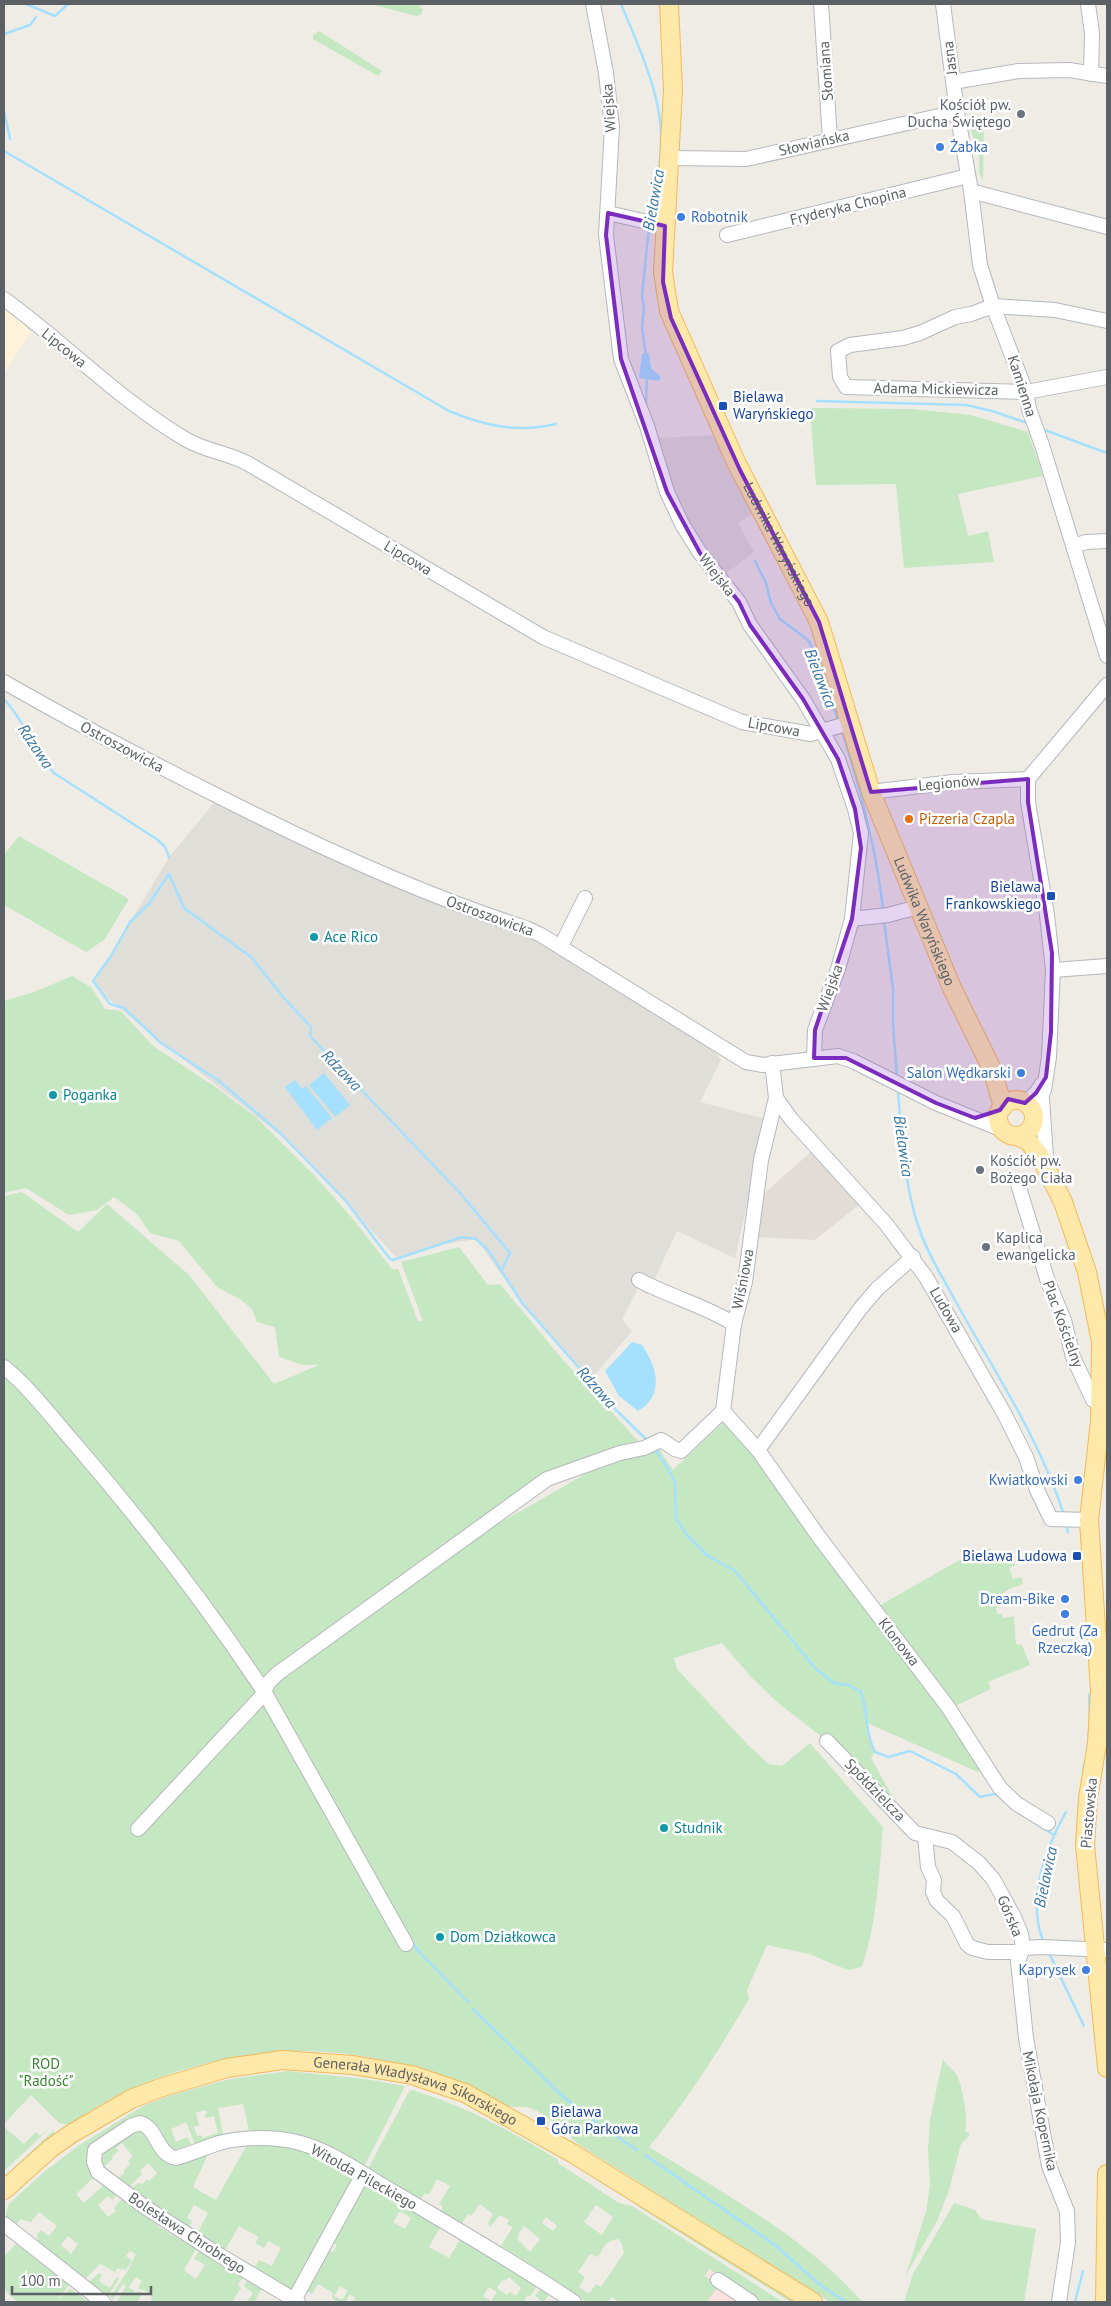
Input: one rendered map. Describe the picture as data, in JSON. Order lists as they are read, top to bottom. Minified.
{"streets":{"main road":["Ludwika Waryńskiego","Piastowska","Generała Władysława Sikorskiego"],"street":["Jasna","Słomiana","Wiejska","Słowiańska","Fryderyka Chopina","Lipcowa","Kamienna","Adama Mickiewicza","Ostroszowicka","Legionów","Wiśniowa","Ludowa","Plac Kościelny","Klonowa","Spółdzielcza","Górska","Mikołaja Kopernika","Witolda Pileckiego","Bolesława Chrobrego"]},"crossings":[["Jasna","Słowiańska"],["Jasna","Kamienna"],["Słomiana","Słowiańska"],["Wiejska","Lipcowa"],["Wiejska","Ludwika Waryńskiego"],["Wiejska","Ostroszowicka"],["Słowiańska","Kamienna"],["Słowiańska","Ludwika Waryńskiego"],["Fryderyka Chopina","Kamienna"],["Lipcowa","Ludwika Waryńskiego"],["Kamienna","Adama Mickiewicza"],["Ludwika Waryńskiego","Legionów"],["Ludwika Waryńskiego","Piastowska"],["Ostroszowicka","Wiśniowa"],["Ostroszowicka","Piastowska"],["Wiśniowa","Ludowa"],["Wiśniowa","Klonowa"],["Ludowa","Piastowska"],["Plac Kościelny","Piastowska"],["Spółdzielcza","Górska"],["Górska","Mikołaja Kopernika"],["Witolda Pileckiego","Bolesława Chrobrego"]],"water":["Bielawica","Rdzawa"],"parks":["ROD \"Radość\""],"places":{"other":["Kościół pw. Ducha Świętego","Żabka","Robotnik","Pizzeria Czapla","Ace Rico","Salon Wędkarski","Poganka","Kościół pw. Bożego Ciała","Kaplica ewangelicka","Kwiatkowski","Dream-Bike","Gedrut (Za Rzeczką)","Studnik","Dom Działkowca","Kaprysek"],"transit":["Bielawa Waryńskiego","Bielawa Frankowskiego","Bielawa Ludowa","Bielawa Góra Parkowa"]},"scale_bar":"100 m"}
